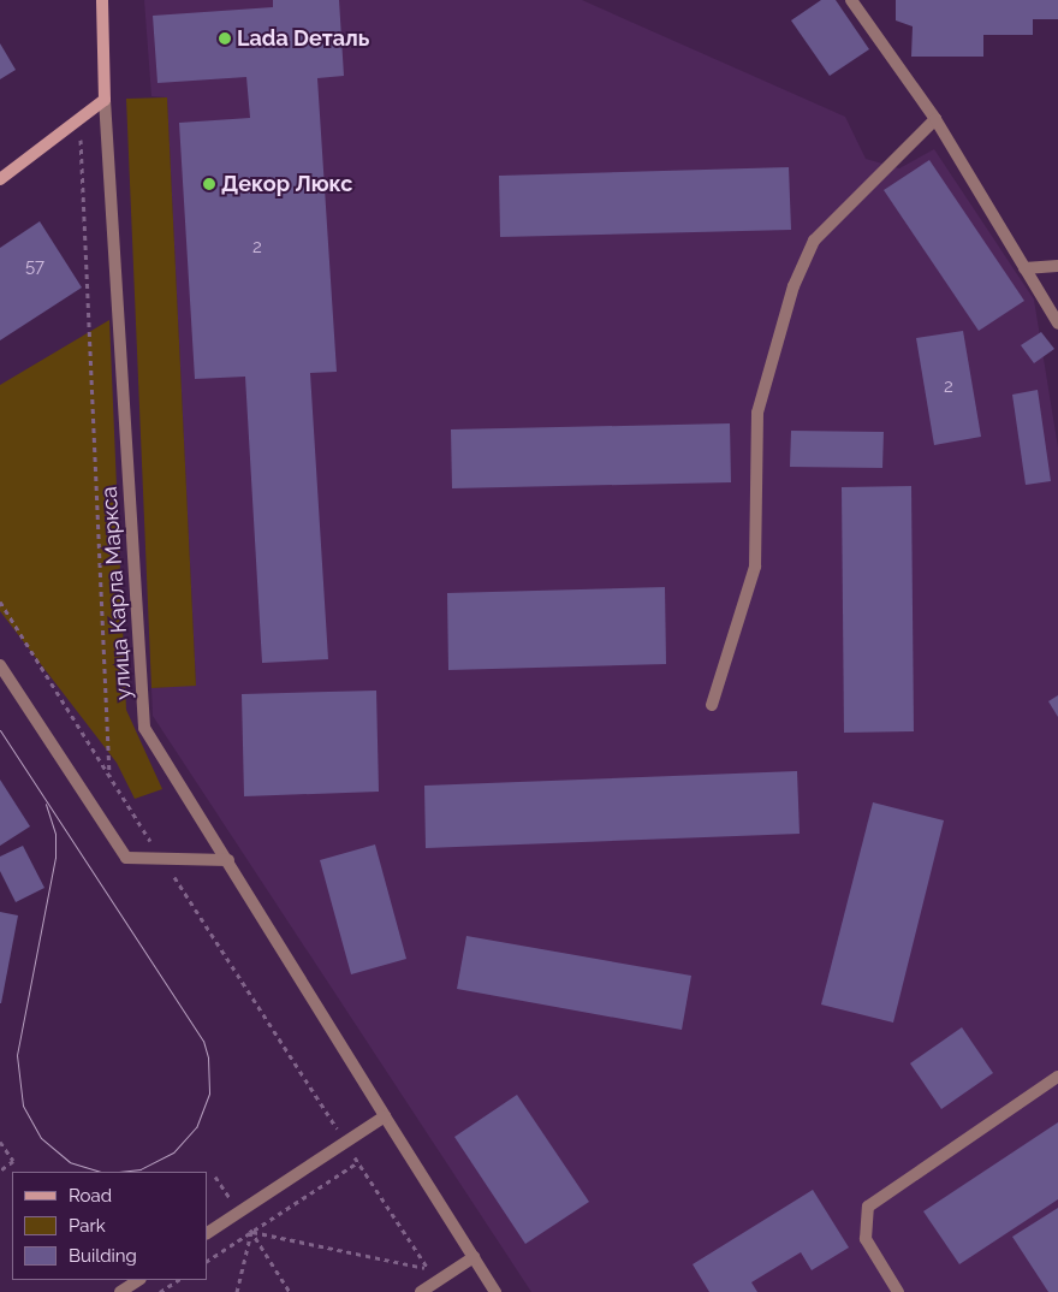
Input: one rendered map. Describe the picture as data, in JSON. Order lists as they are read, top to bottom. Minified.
{"streets":{"main road":["улица Карла Маркса"]},"places":["Lada Dеталь","Декор Люкс"],"house_numbers":["2","57","2"],"legend":["Road","Park","Building"]}
